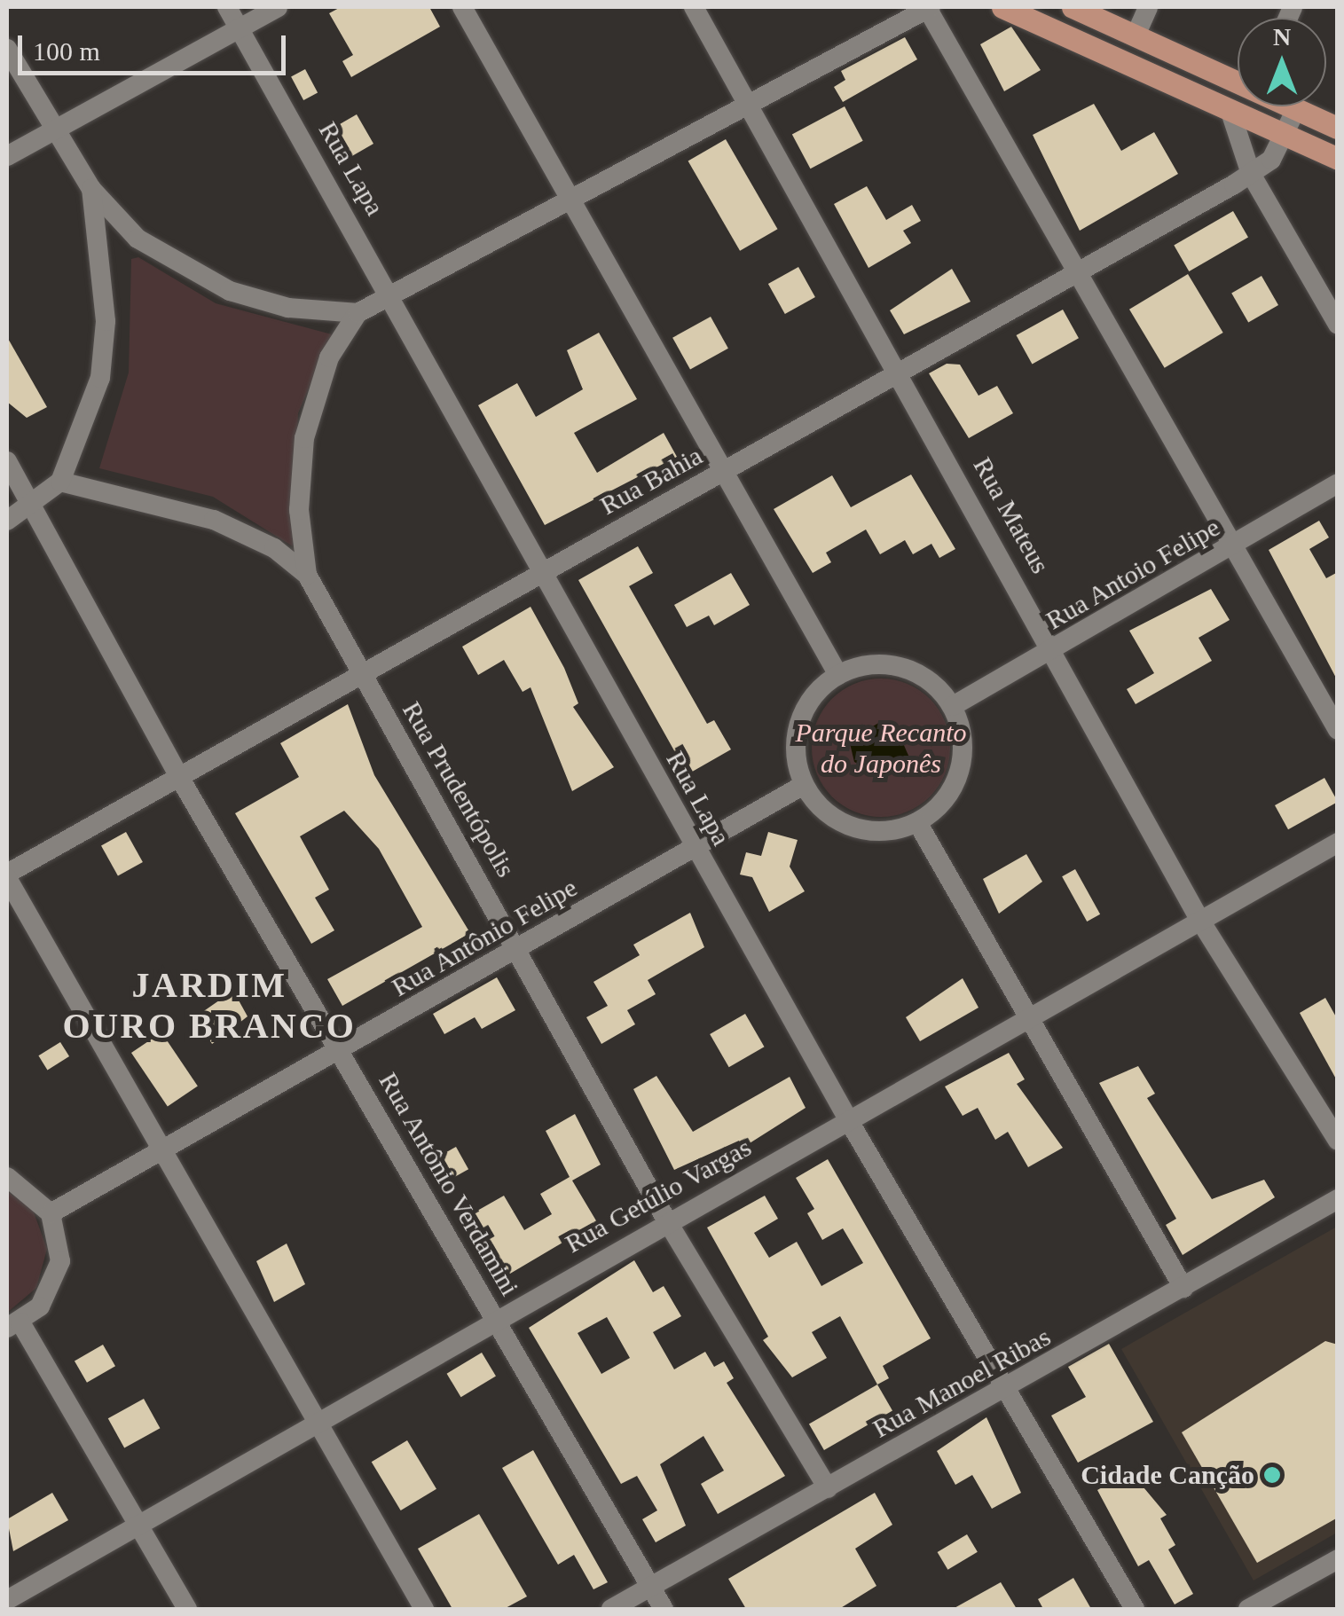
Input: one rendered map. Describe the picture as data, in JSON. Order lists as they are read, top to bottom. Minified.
{"streets":{"street":["Rua Lapa","Rua Bahia","Rua Mateus","Rua Antoio Felipe","Rua Prudentópolis","Rua Antônio Felipe","Rua Antônio Verdamini","Rua Getúlio Vargas","Rua Manoel Ribas"]},"crossings":[["Rua Lapa","Rua Bahia"],["Rua Lapa","Rua Prudentópolis"],["Rua Lapa","Rua Antônio Felipe"],["Rua Lapa","Rua Getúlio Vargas"],["Rua Lapa","Rua Manoel Ribas"],["Rua Bahia","Rua Mateus"],["Rua Bahia","Rua Prudentópolis"],["Rua Bahia","Rua Antônio Verdamini"],["Rua Mateus","Rua Antoio Felipe"],["Rua Mateus","Rua Prudentópolis"],["Rua Mateus","Rua Getúlio Vargas"],["Rua Antoio Felipe","Rua Antônio Felipe"],["Rua Prudentópolis","Rua Antônio Felipe"],["Rua Prudentópolis","Rua Getúlio Vargas"],["Rua Prudentópolis","Rua Manoel Ribas"],["Rua Antônio Felipe","Rua Antônio Verdamini"],["Rua Antônio Verdamini","Rua Getúlio Vargas"],["Rua Antônio Verdamini","Rua Manoel Ribas"]],"districts":["JARDIM OURO BRANCO"],"parks":["Parque Recanto do Japonês"],"places":["Cidade Canção"],"scale_bar":"100 m","north":"top"}
